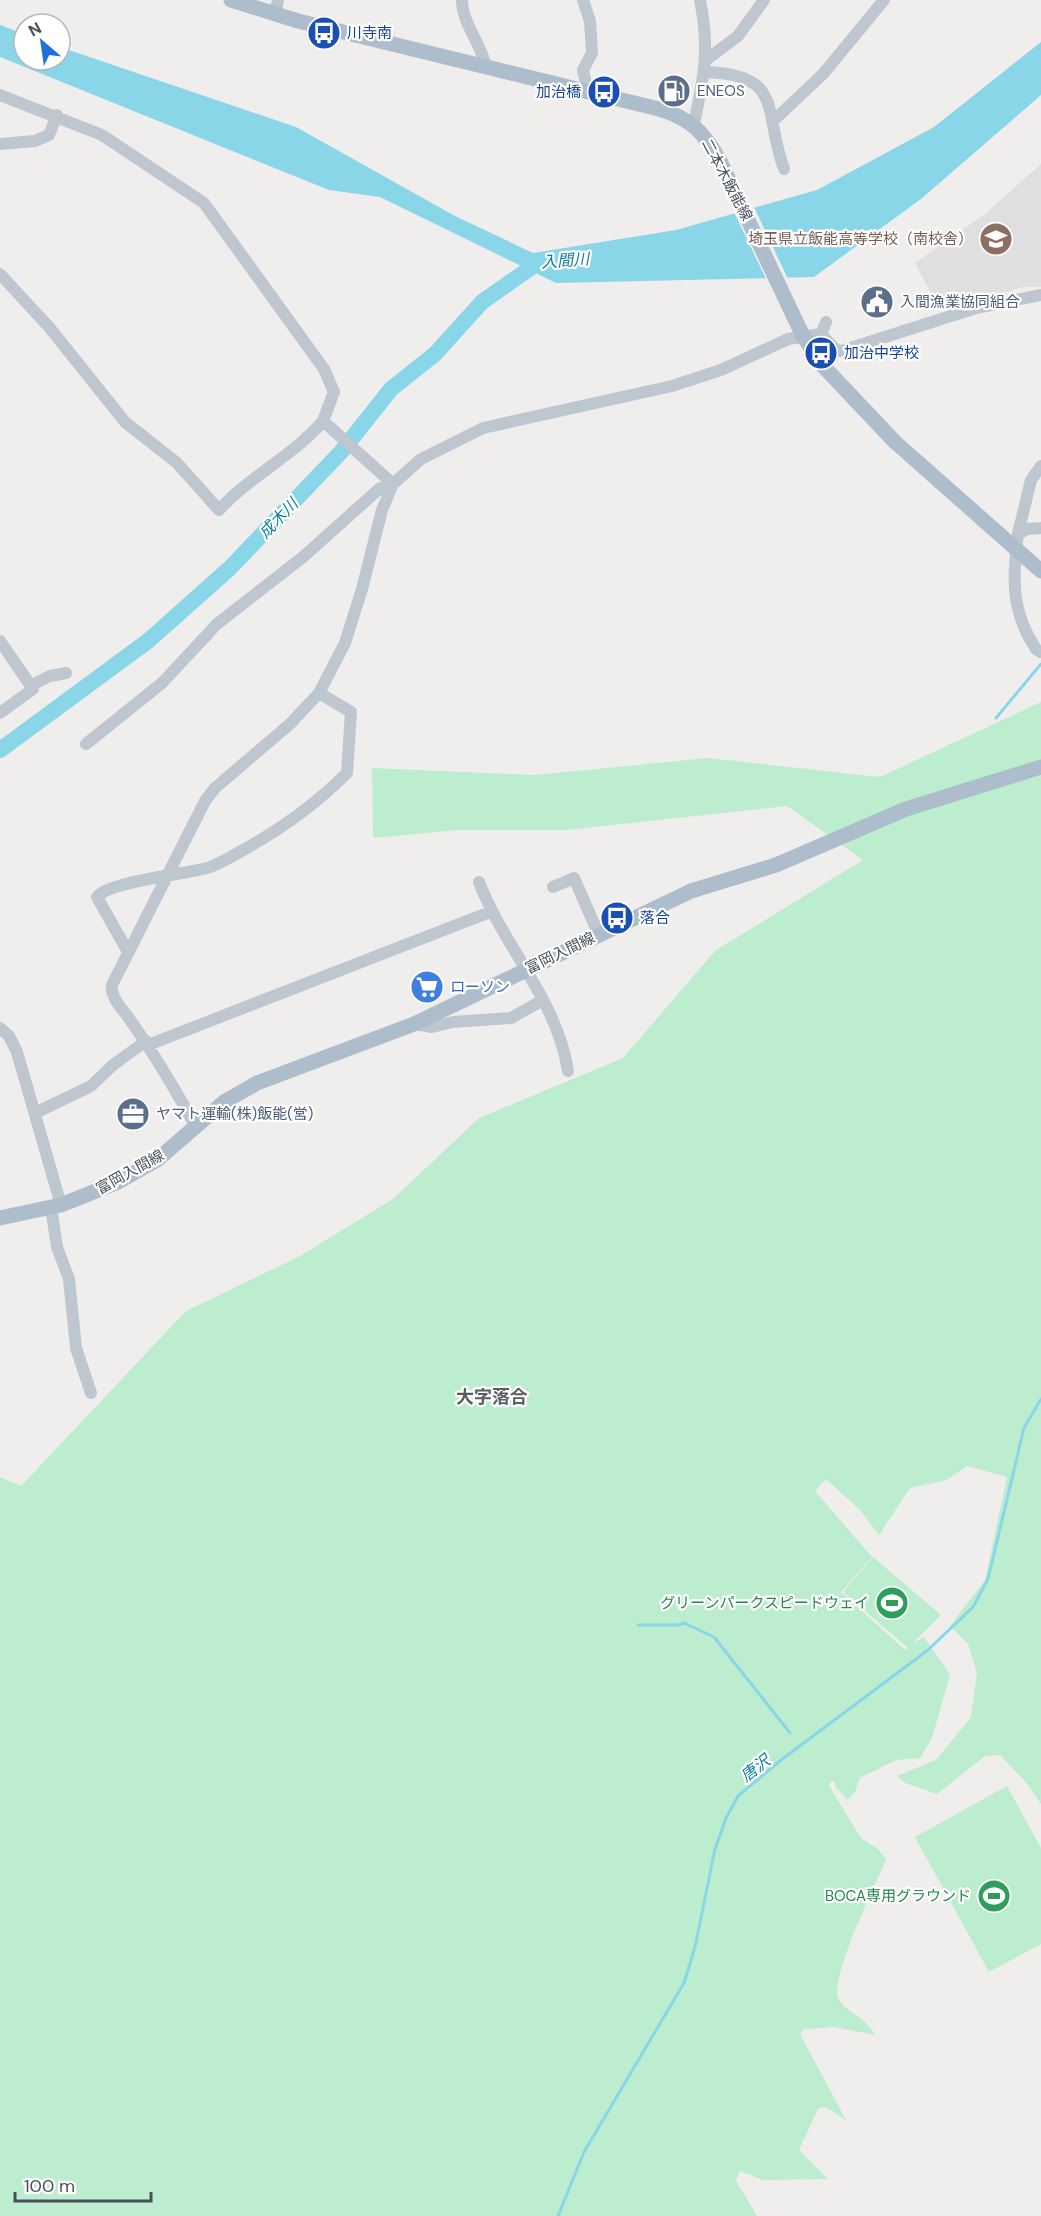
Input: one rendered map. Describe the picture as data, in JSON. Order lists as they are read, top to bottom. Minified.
{"streets":{"main road":["二本木飯能線","富岡入間線"]},"districts":["大字落合"],"water":["入間川","成木川","唐沢"],"places":{"bus stop":["川寺南","加治橋","加治中学校","落合"],"fuel station":["ENEOS"],"school or university":["埼玉県立飯能高等学校（南校舎）"],"public building":["入間漁業協同組合"],"supermarket":["ローソン"],"office":["ヤマト運輸(株)飯能(営)"],"sports":["グリーンパークスピードウェイ","BOCA専用グラウンド"]},"scale_bar":"100 m","north":"top left"}
